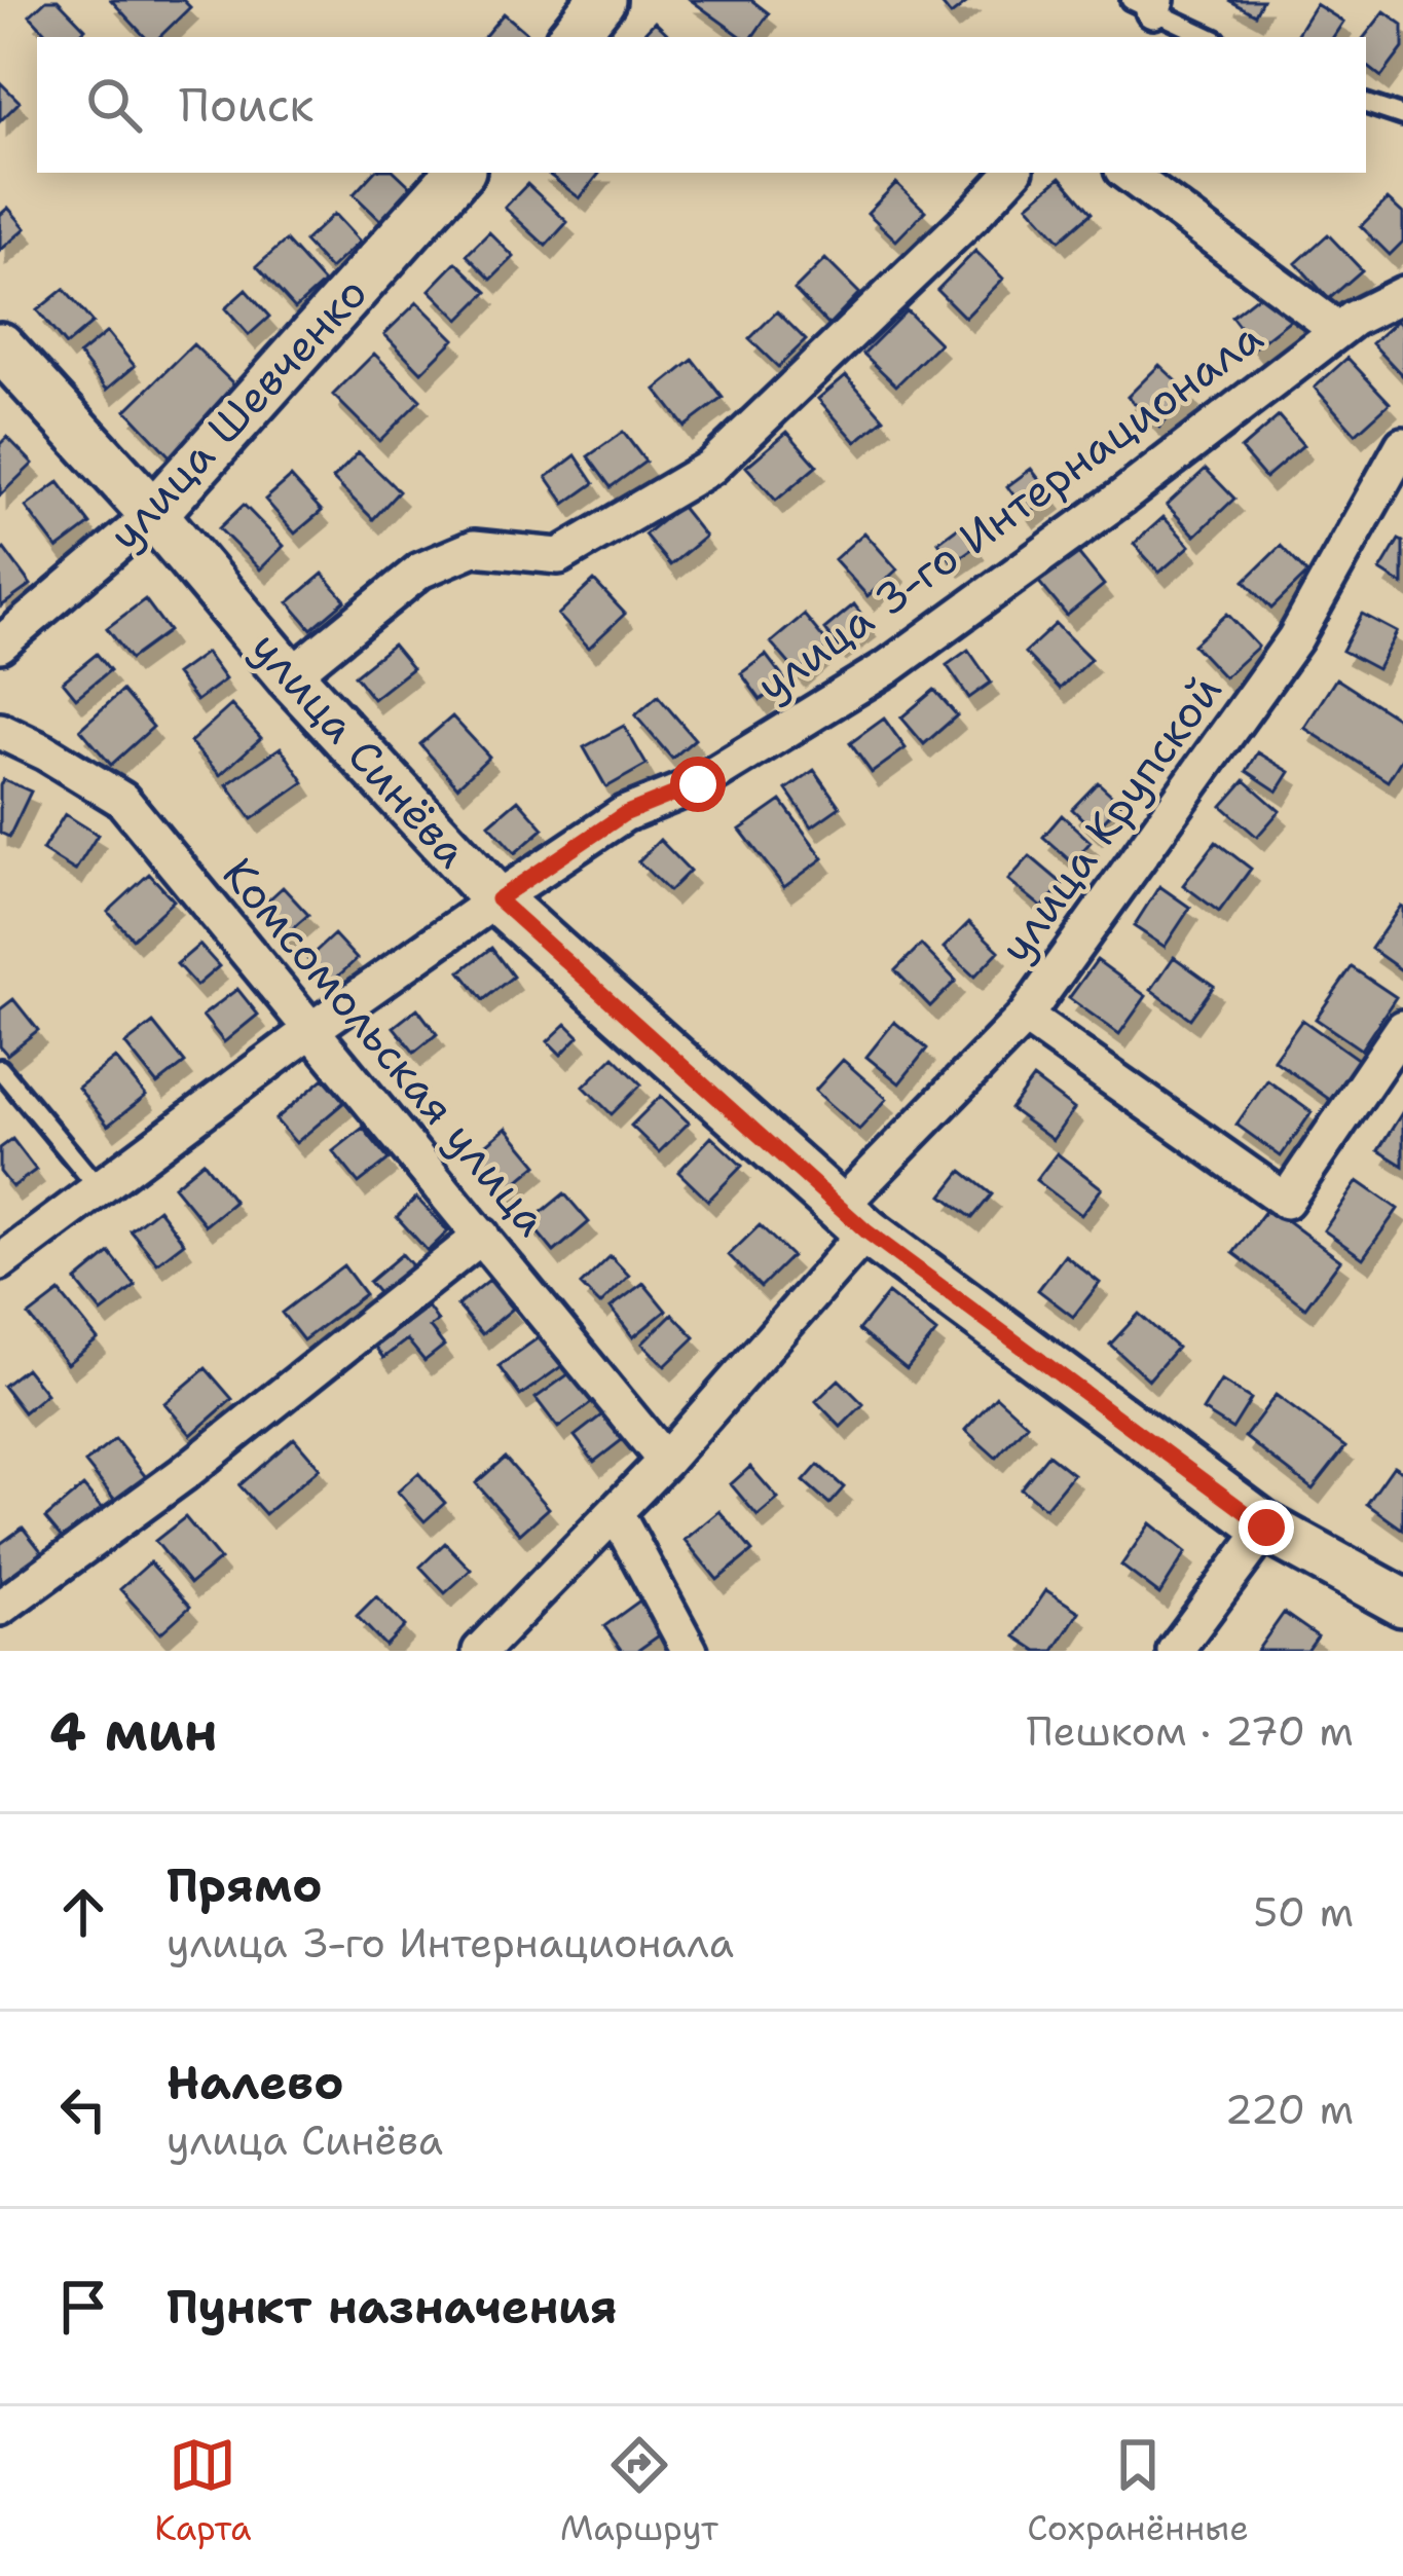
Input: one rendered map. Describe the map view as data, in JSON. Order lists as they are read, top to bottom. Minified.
{"streets":{"main road":["улица Шевченко","улица Синёва"],"street":["улица 3-го Интернационала","улица Крупской","Комсомольская улица"]},"crossings":[["улица Шевченко","улица Синёва"],["улица 3-го Интернационала","улица Синёва"],["улица 3-го Интернационала","Комсомольская улица"],["улица Синёва","улица Крупской"],["улица Крупской","Комсомольская улица"]],"page":{"search":"Поиск","heading":["4 мин","Пешком · 270 m"],"list":[["Прямо","улица 3-го Интернационала","50 m"],["Налево","улица Синёва","220 m"],"Пункт назначения"],"nav":["Карта","Маршрут","Сохранённые"]}}
